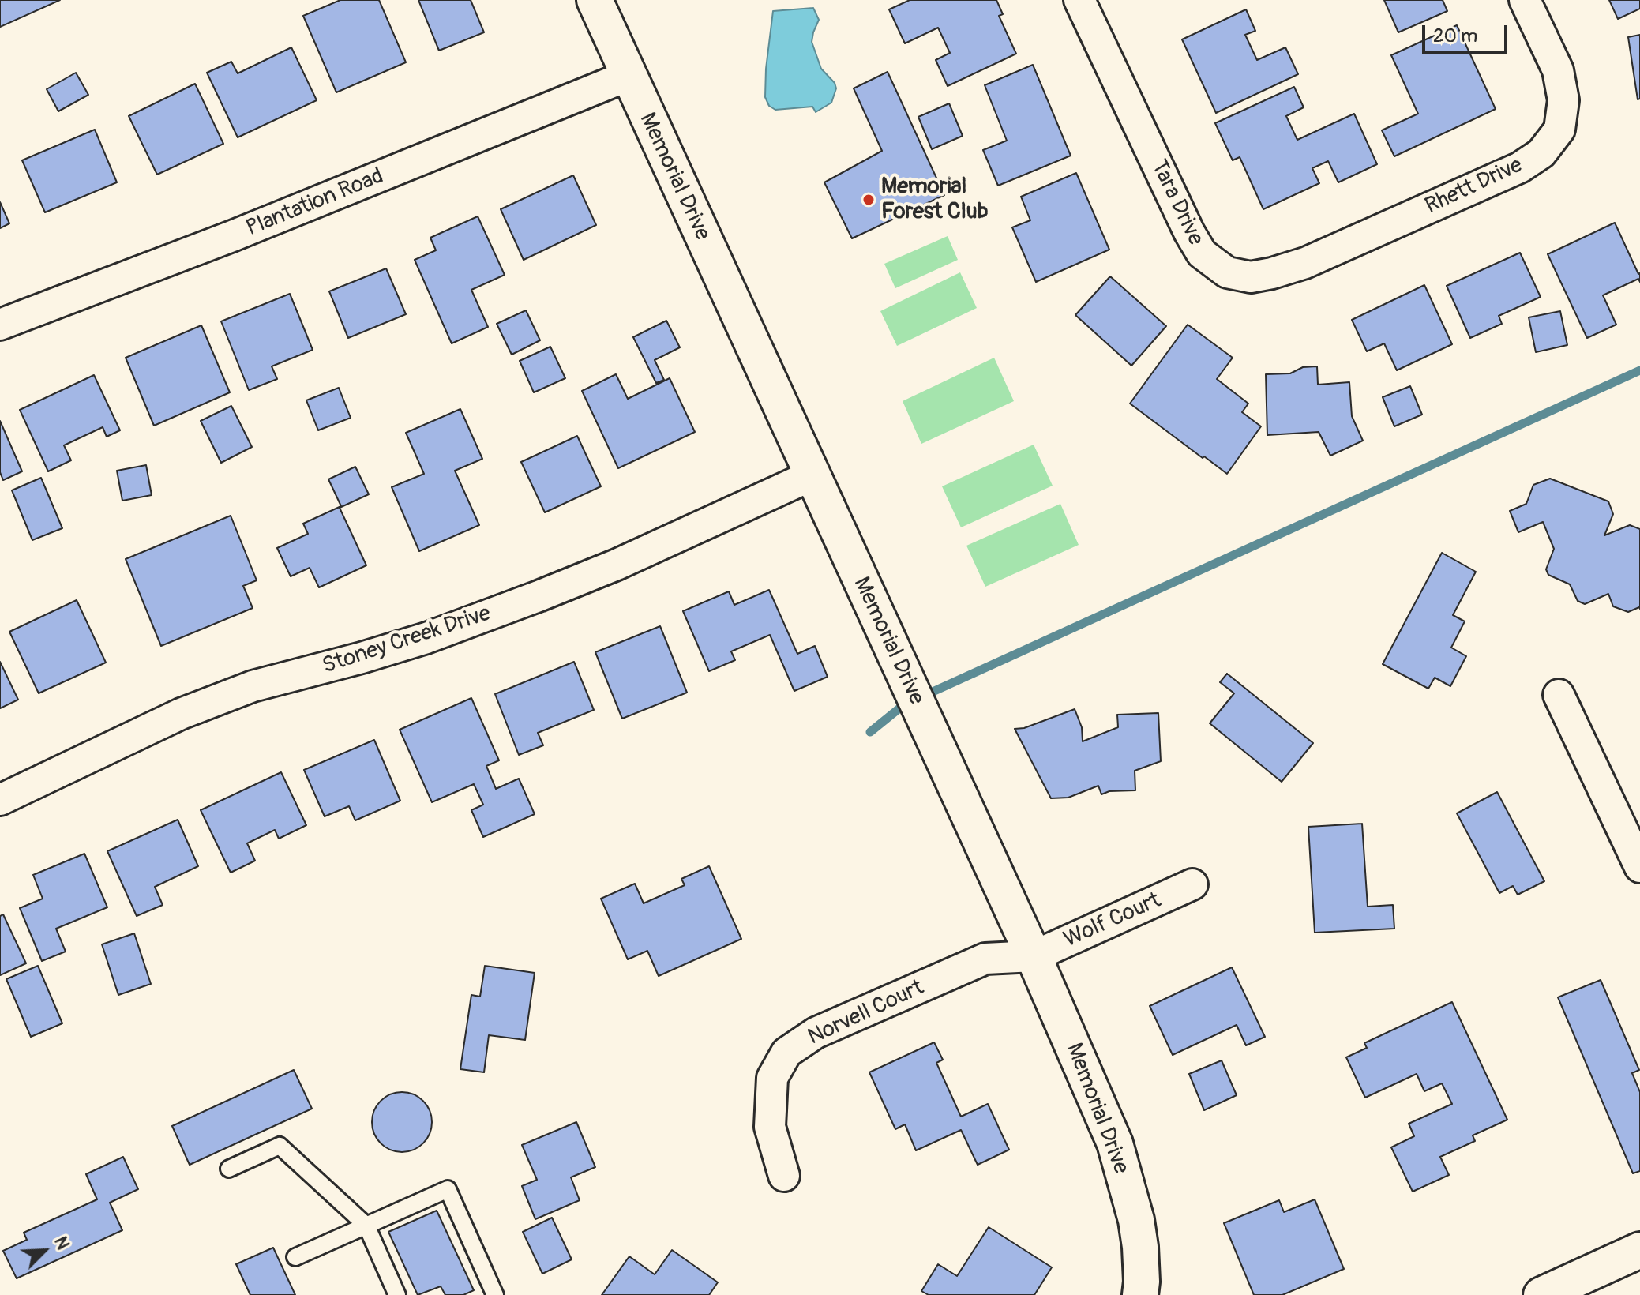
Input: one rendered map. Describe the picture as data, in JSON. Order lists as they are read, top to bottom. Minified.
{"streets":{"street":["Memorial Drive","Rhett Drive","Plantation Road","Tara Drive","Stoney Creek Drive","Wolf Court","Norvell Court"]},"crossings":[["Memorial Drive","Plantation Road"],["Memorial Drive","Stoney Creek Drive"],["Memorial Drive","Wolf Court"],["Memorial Drive","Norvell Court"],["Rhett Drive","Tara Drive"],["Wolf Court","Norvell Court"]],"places":["Memorial Forest Club"],"scale_bar":"20 m","north":"top right"}
